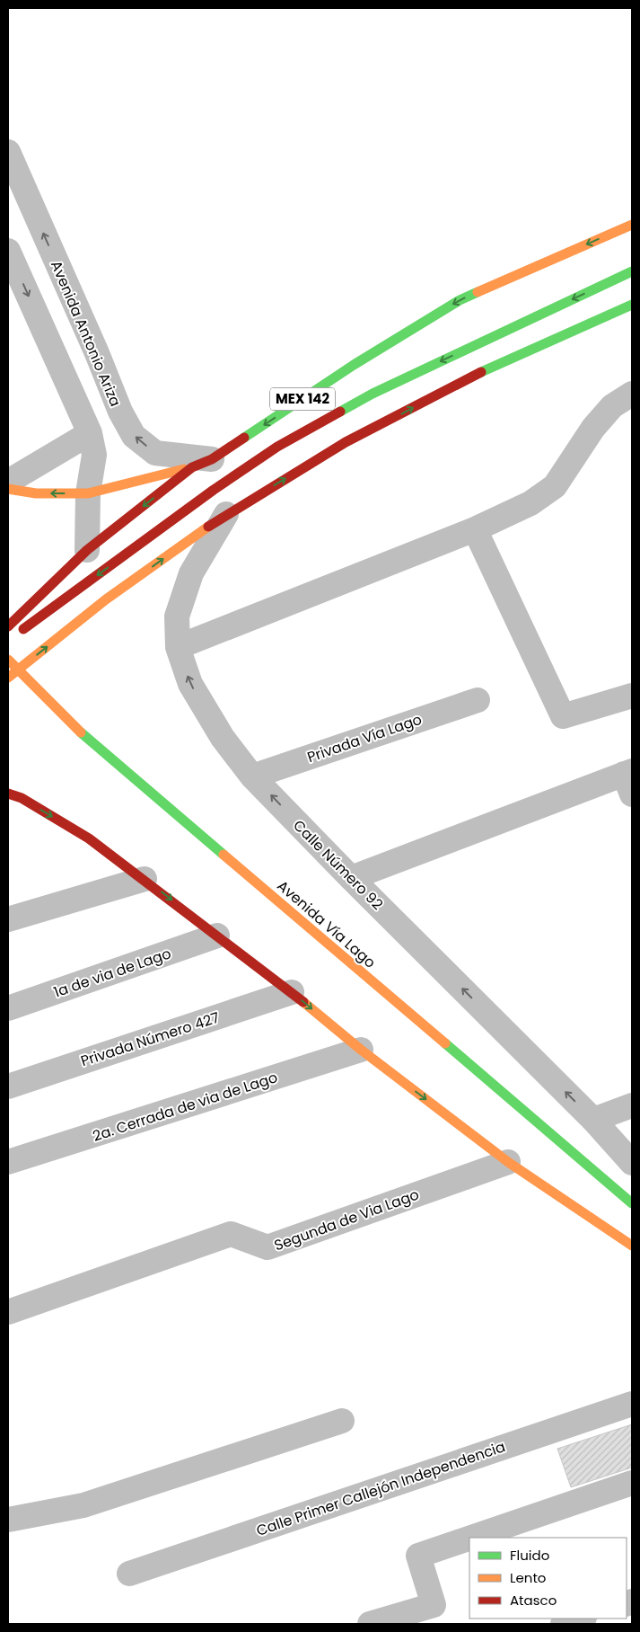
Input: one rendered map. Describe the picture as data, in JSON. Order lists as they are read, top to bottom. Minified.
{"streets":{"main road":["MEX 142","Avenida Vía Lago"],"street":["Avenida Antonio Ariza","Privada Vía Lago","Calle Número 92","1a de via de Lago","Privada Número 427","2a. Cerrada de via de Lago","Segunda de Via Lago","Calle Primer Callejón Independencia"]},"crossings":[["Avenida Antonio Ariza","MEX 142"],["Privada Vía Lago","Calle Número 92"]],"one_way":["Calle Número 92"],"legend":["Fluido","Lento","Atasco"]}
